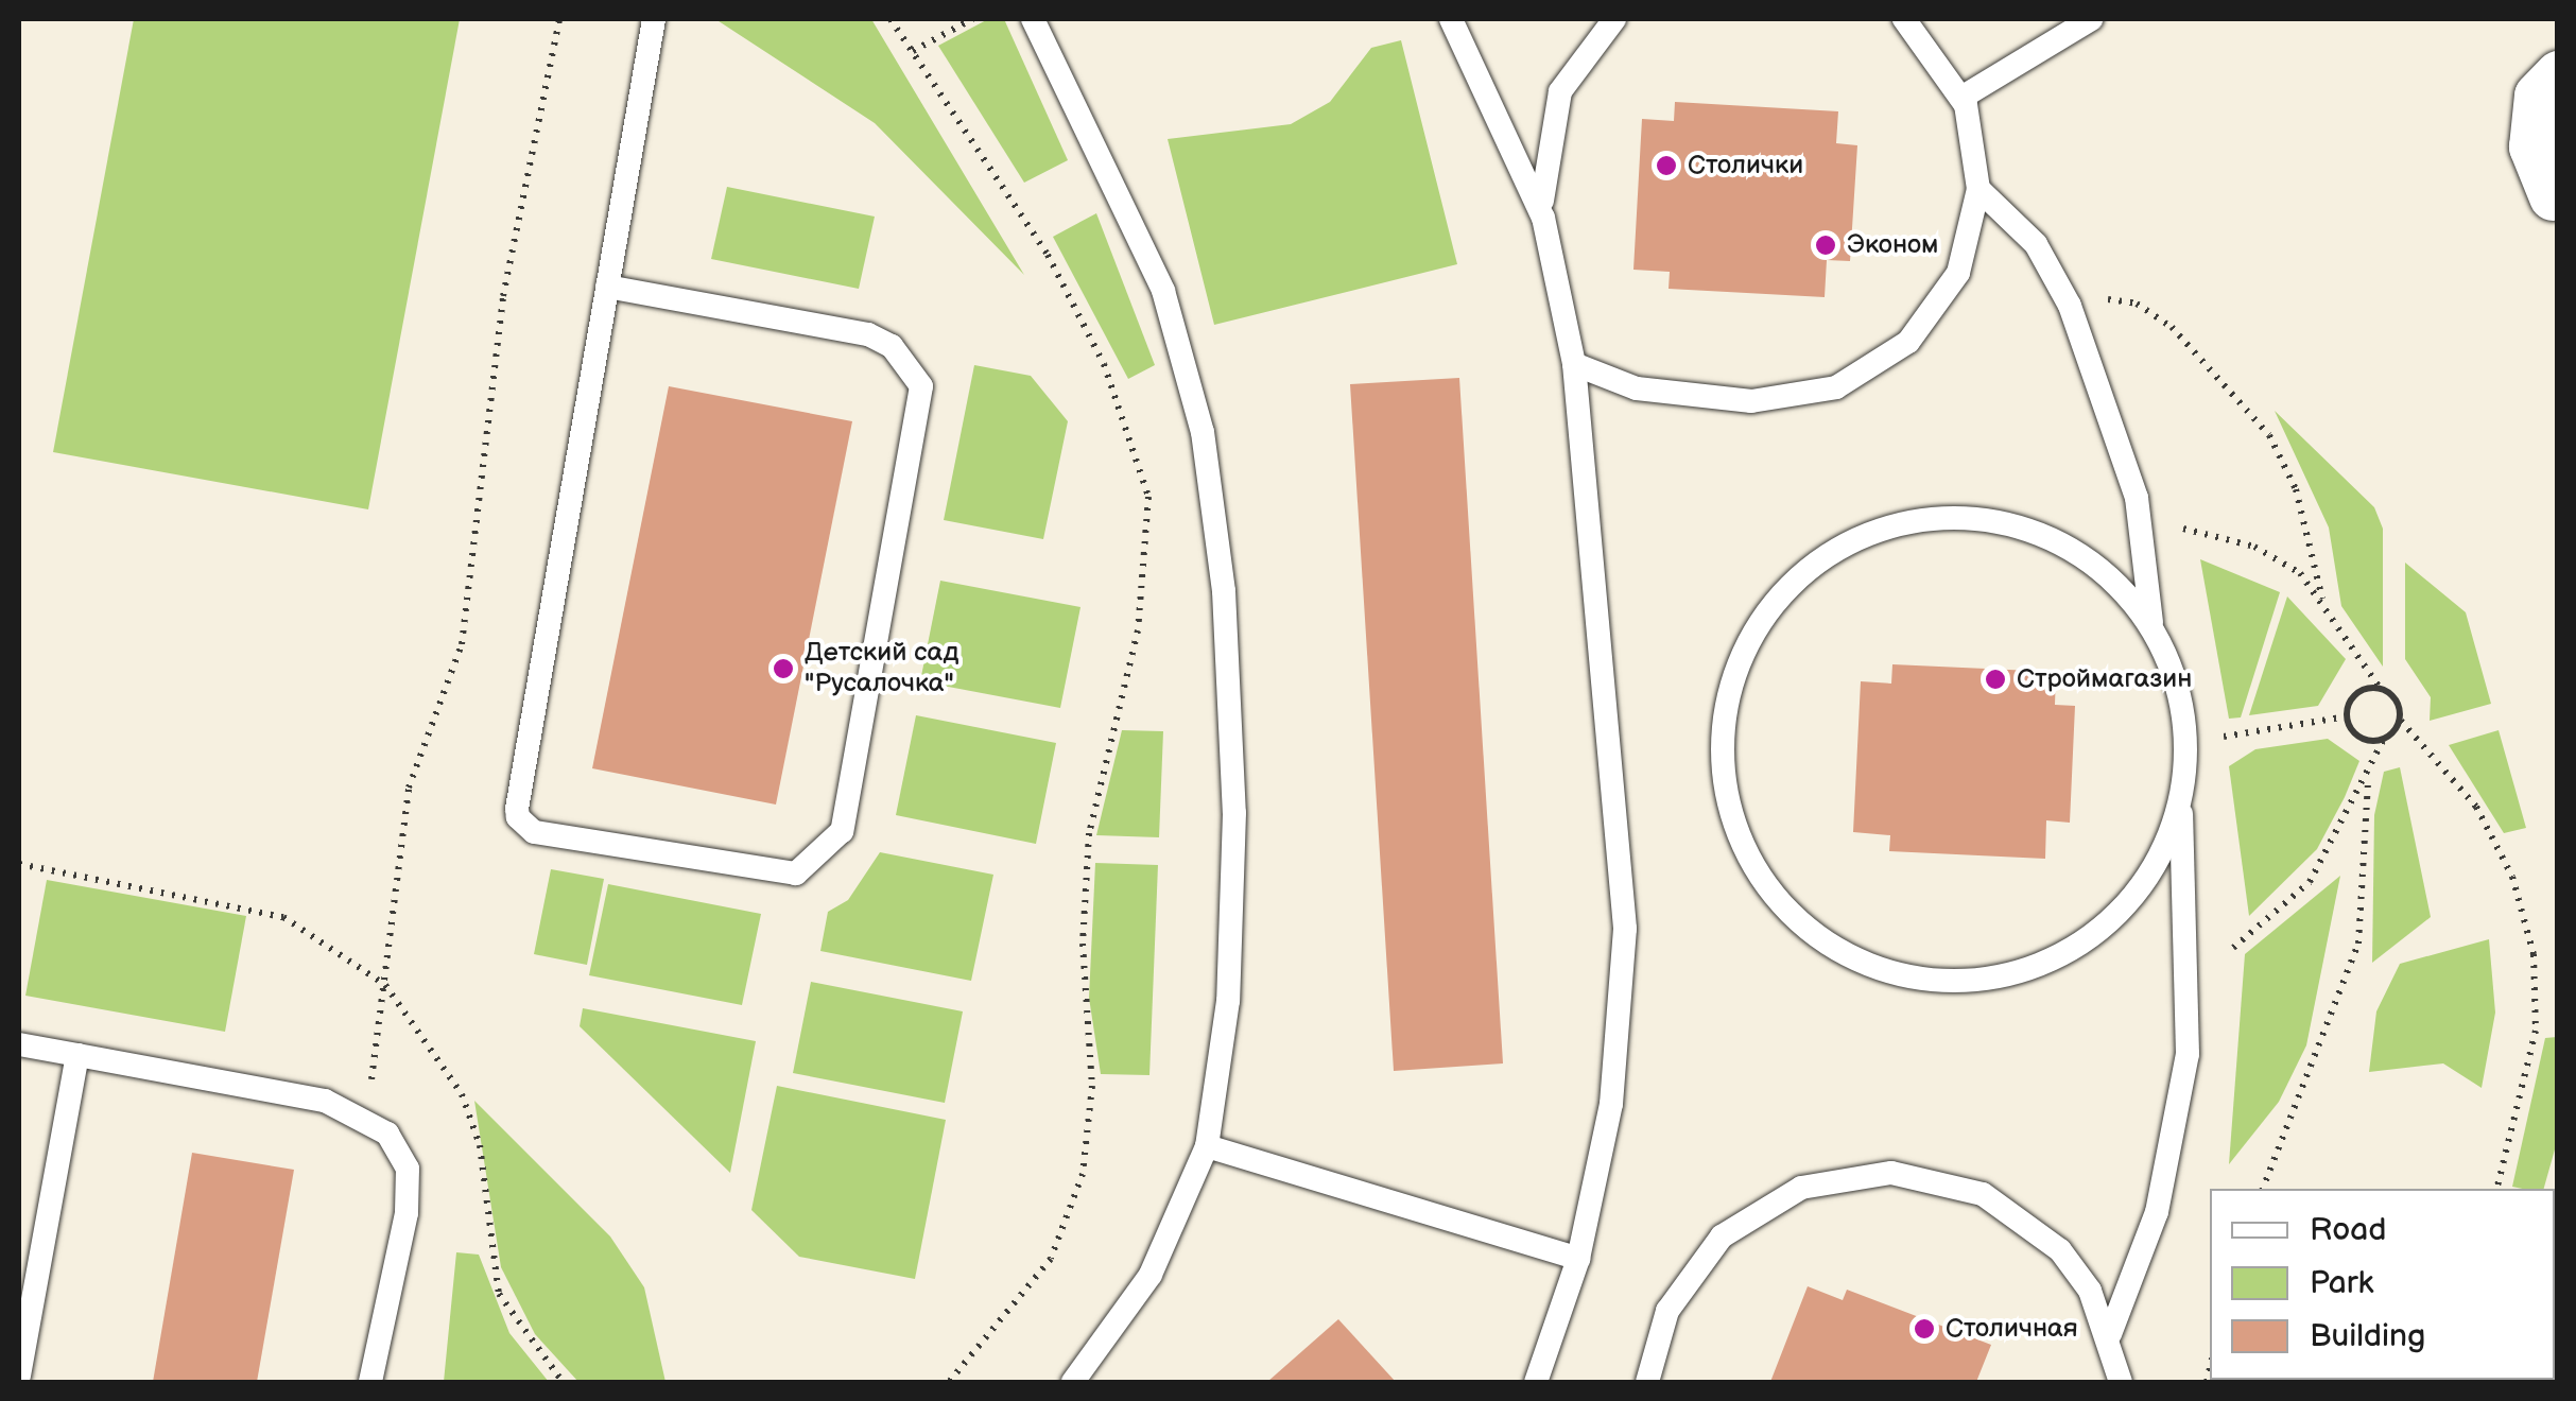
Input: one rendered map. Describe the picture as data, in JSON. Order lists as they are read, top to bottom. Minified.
{"places":["Столички","Эконом","Детский сад \"Русалочка\"","Строймагазин","Столичная"],"legend":["Road","Park","Building"]}
